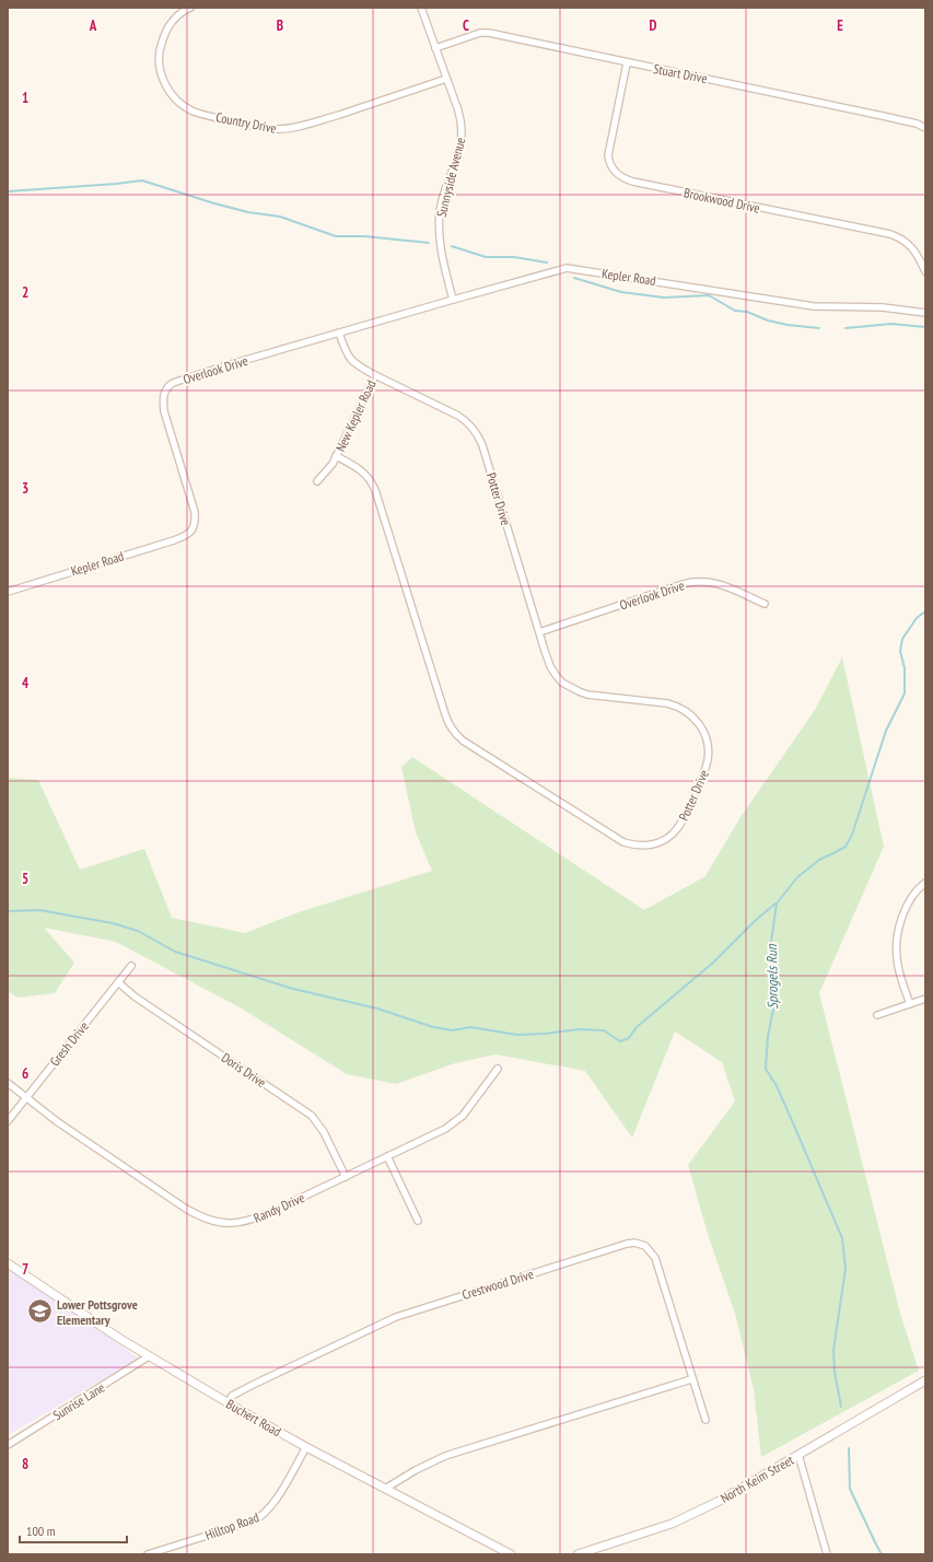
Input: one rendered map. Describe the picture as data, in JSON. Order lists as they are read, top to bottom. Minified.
{"streets":{"street":["Stuart Drive","Country Drive","Sunnyside Avenue","Brookwood Drive","Kepler Road","Overlook Drive","New Kepler Road","Potter Drive","Gresh Drive","Doris Drive","Randy Drive","Crestwood Drive","Sunrise Lane","Buchert Road","North Keim Street","Hilltop Road"]},"crossings":[["Stuart Drive","Sunnyside Avenue"],["Stuart Drive","Brookwood Drive"],["Country Drive","Sunnyside Avenue"],["Sunnyside Avenue","Kepler Road"],["Kepler Road","Overlook Drive"],["Kepler Road","New Kepler Road"],["Overlook Drive","New Kepler Road"],["Overlook Drive","Potter Drive"],["New Kepler Road","Potter Drive"],["Gresh Drive","Doris Drive"],["Gresh Drive","Randy Drive"],["Doris Drive","Randy Drive"],["Crestwood Drive","Buchert Road"],["Sunrise Lane","Buchert Road"],["Buchert Road","Hilltop Road"]],"water":["Sprogels Run"],"places":{"school or university":["Lower Pottsgrove Elementary"]},"scale_bar":"100 m","grid":{"columns":["A","B","C","D","E"],"rows":["1","2","3","4","5","6","7","8"]}}
